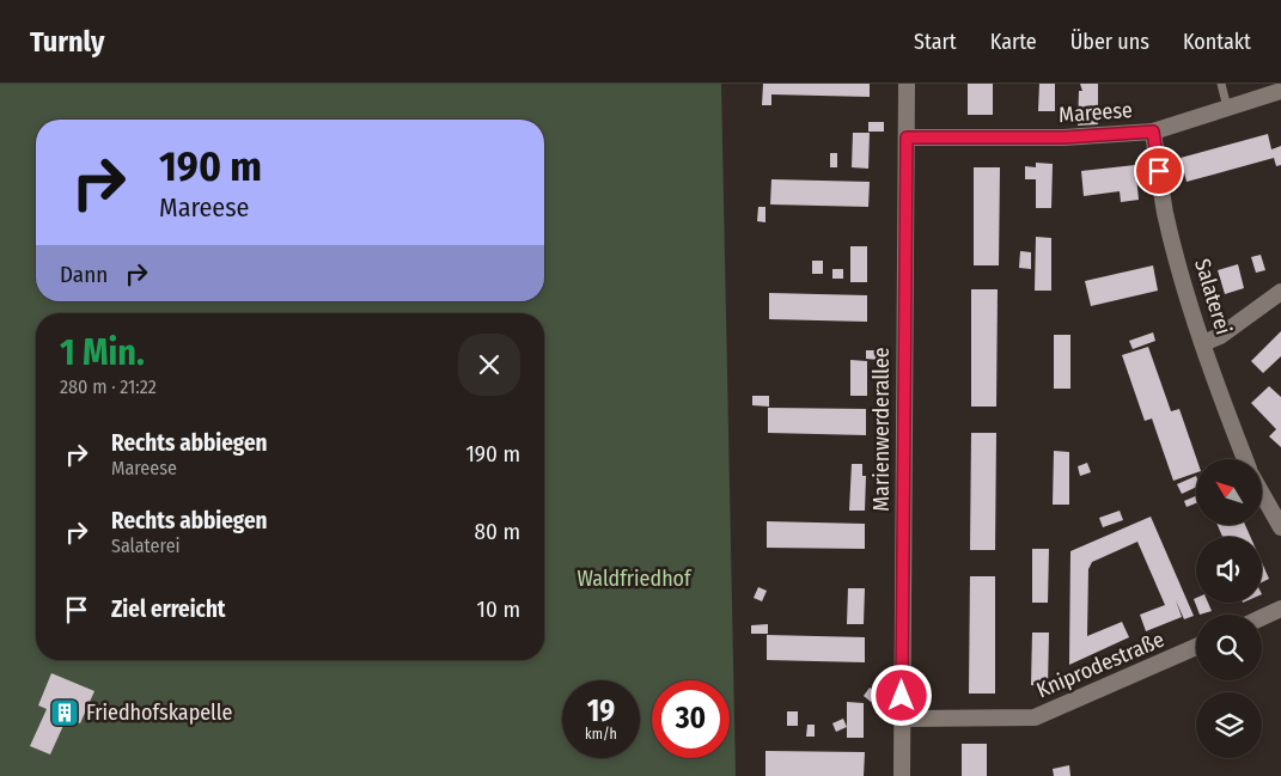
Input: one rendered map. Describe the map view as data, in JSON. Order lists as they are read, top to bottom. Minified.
{"streets":{"street":["Mareese","Salaterei","Marienwerderallee","Kniprodestraße"]},"crossings":[["Mareese","Salaterei"],["Mareese","Marienwerderallee"],["Marienwerderallee","Kniprodestraße"]],"parks":["Waldfriedhof"],"places":{"building":["Friedhofskapelle"]},"north":"top left","page":{"header":"Turnly","nav":["Start","Karte","Über uns","Kontakt"],"turn":["190 m","Mareese"],"then":"Dann","heading":["1 Min.","280 m · 21:22"],"list":[{"name":"Rechts abbiegen","note":"Mareese","value":"190 m"},{"name":"Rechts abbiegen","note":"Salaterei","value":"80 m"},{"name":"Ziel erreicht","value":"10 m"}],"speed":"19 km/h","limit":"30"}}
